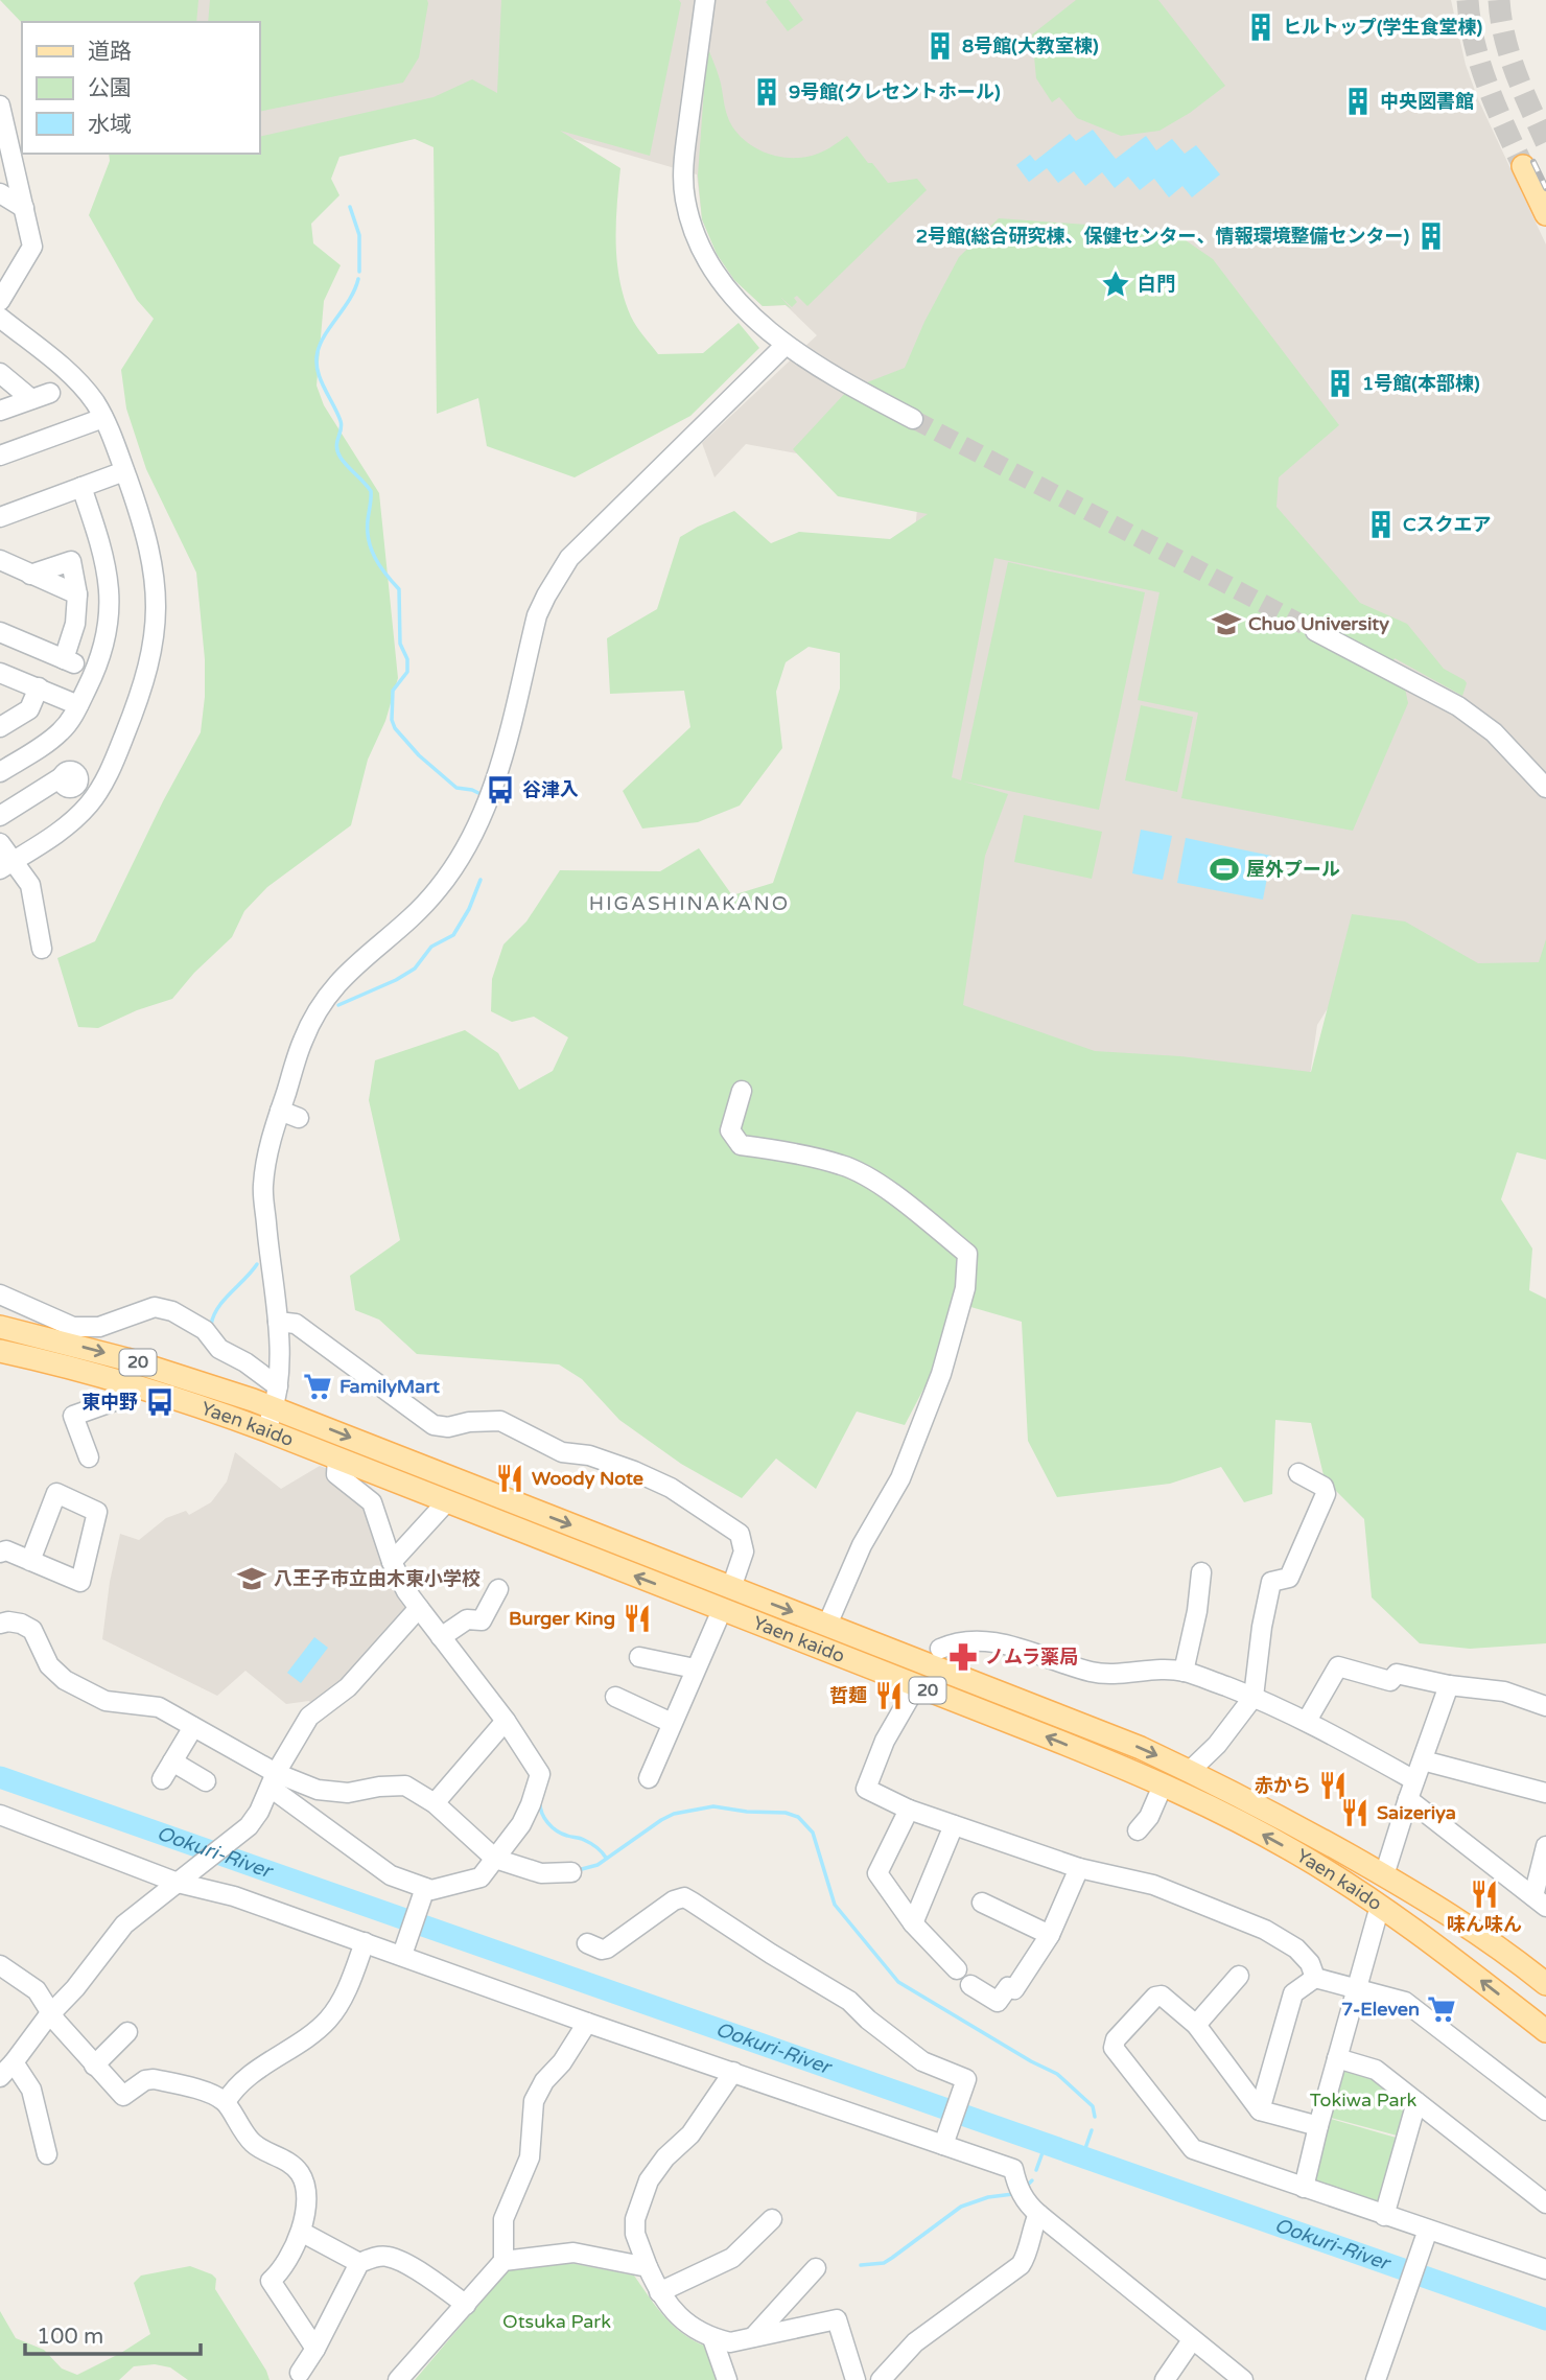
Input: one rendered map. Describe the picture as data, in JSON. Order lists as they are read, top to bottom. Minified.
{"streets":{"main road":["20","Yaen kaido"]},"districts":["HIGASHINAKANO"],"water":["Ookuri-River"],"parks":["Tokiwa Park","Otsuka Park"],"places":{"building":["ヒルトップ(学生食堂棟)","8号館(大教室棟)","9号館(クレセントホール)","中央図書館","2号館(総合研究棟、保健センター、情報環境整備センター)","1号館(本部棟)","Cスクエア"],"place":["白門"],"school or university":["Chuo University","八王子市立由木東小学校"],"bus stop":["谷津入","東中野"],"sports":["屋外プール"],"supermarket":["FamilyMart","7-Eleven"],"restaurant":["Woody Note","Burger King","哲麺","赤から","Saizeriya","味ん味ん"],"pharmacy":["ノムラ薬局"]},"legend":["道路","公園","水域"],"scale_bar":"100 m"}
